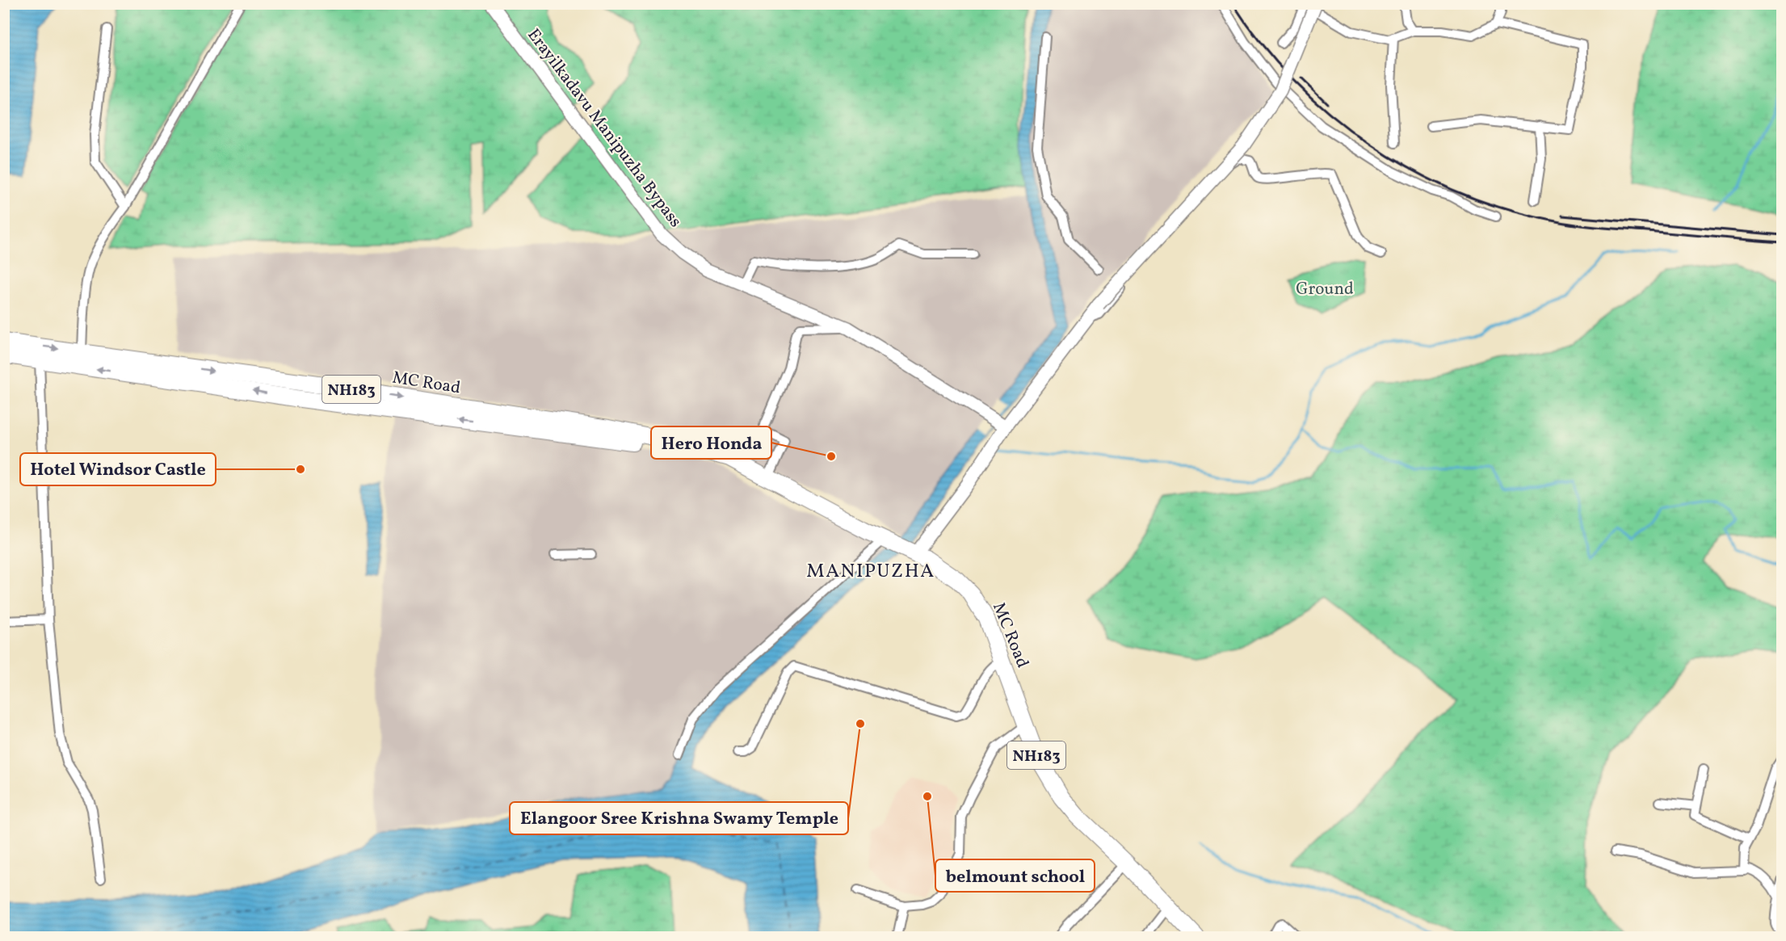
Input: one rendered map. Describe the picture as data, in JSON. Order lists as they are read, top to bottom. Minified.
{"streets":{"highway":["MC Road","NH183"],"main road":["Erayilkadavu Manipuzha Bypass"]},"districts":["MANIPUZHA"],"parks":["Ground"],"places":["Hero Honda","Hotel Windsor Castle","Elangoor Sree Krishna Swamy Temple","belmount school"]}
